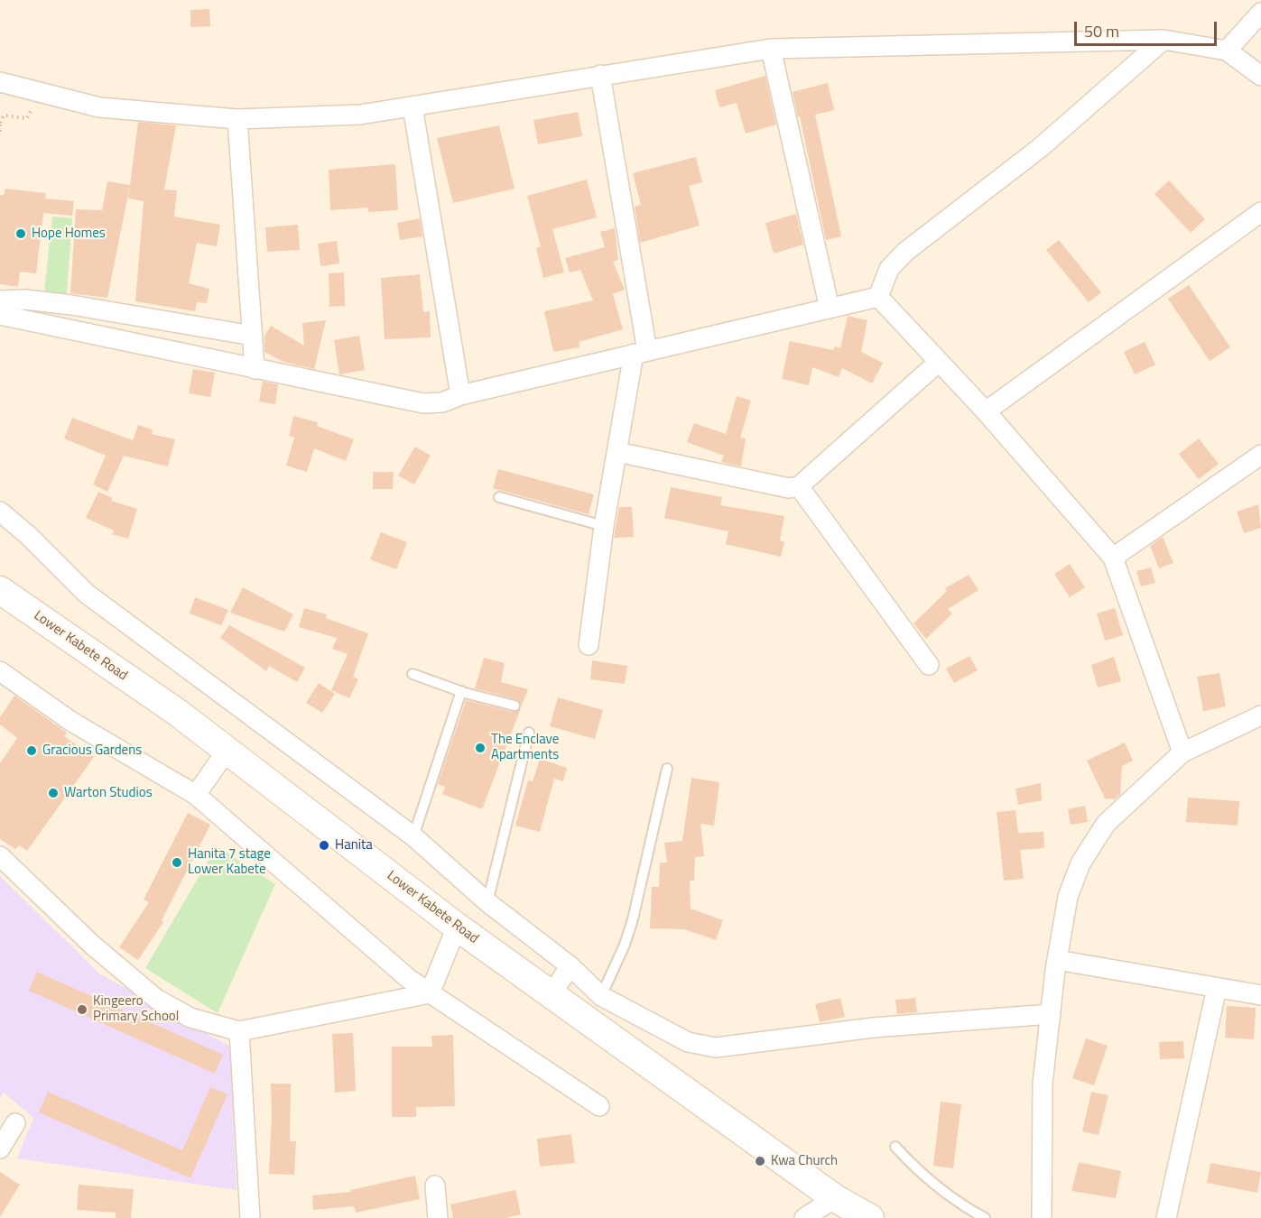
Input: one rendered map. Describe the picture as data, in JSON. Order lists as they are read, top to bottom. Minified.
{"streets":{"main road":["Lower Kabete Road"]},"places":["Hope Homes","The Enclave Apartments","Gracious Gardens","Warton Studios","Hanita","Hanita 7 stage Lower Kabete","Kingeero Primary School","Kwa Church"],"scale_bar":"50 m"}
